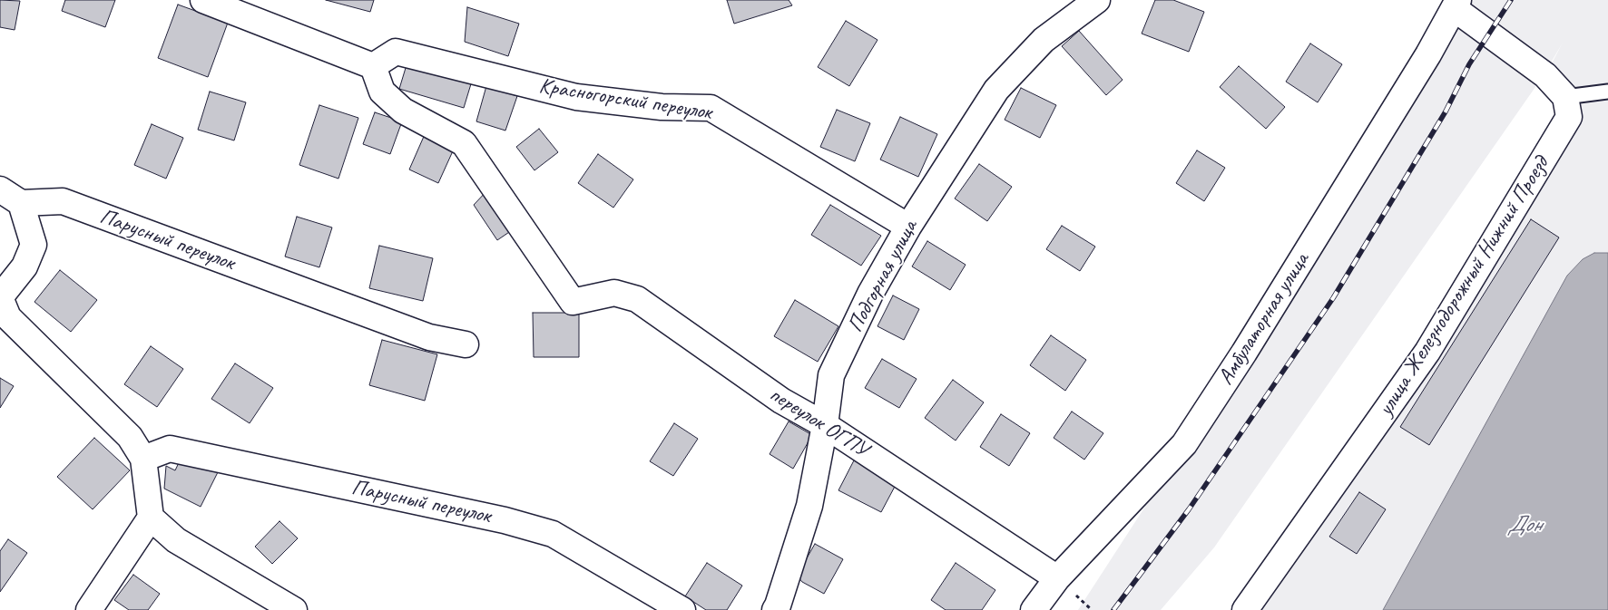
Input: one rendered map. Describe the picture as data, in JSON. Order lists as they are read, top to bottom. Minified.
{"streets":{"street":["Красногорский переулок","Парусный переулок","Подгорная улица","улица Железнодорожный Нижний Проезд","Амбулаторная улица","переулок ОГПУ"]},"crossings":[["Красногорский переулок","Подгорная улица"],["Красногорский переулок","переулок ОГПУ"],["Подгорная улица","переулок ОГПУ"],["Амбулаторная улица","переулок ОГПУ"]],"water":["Дон"]}
